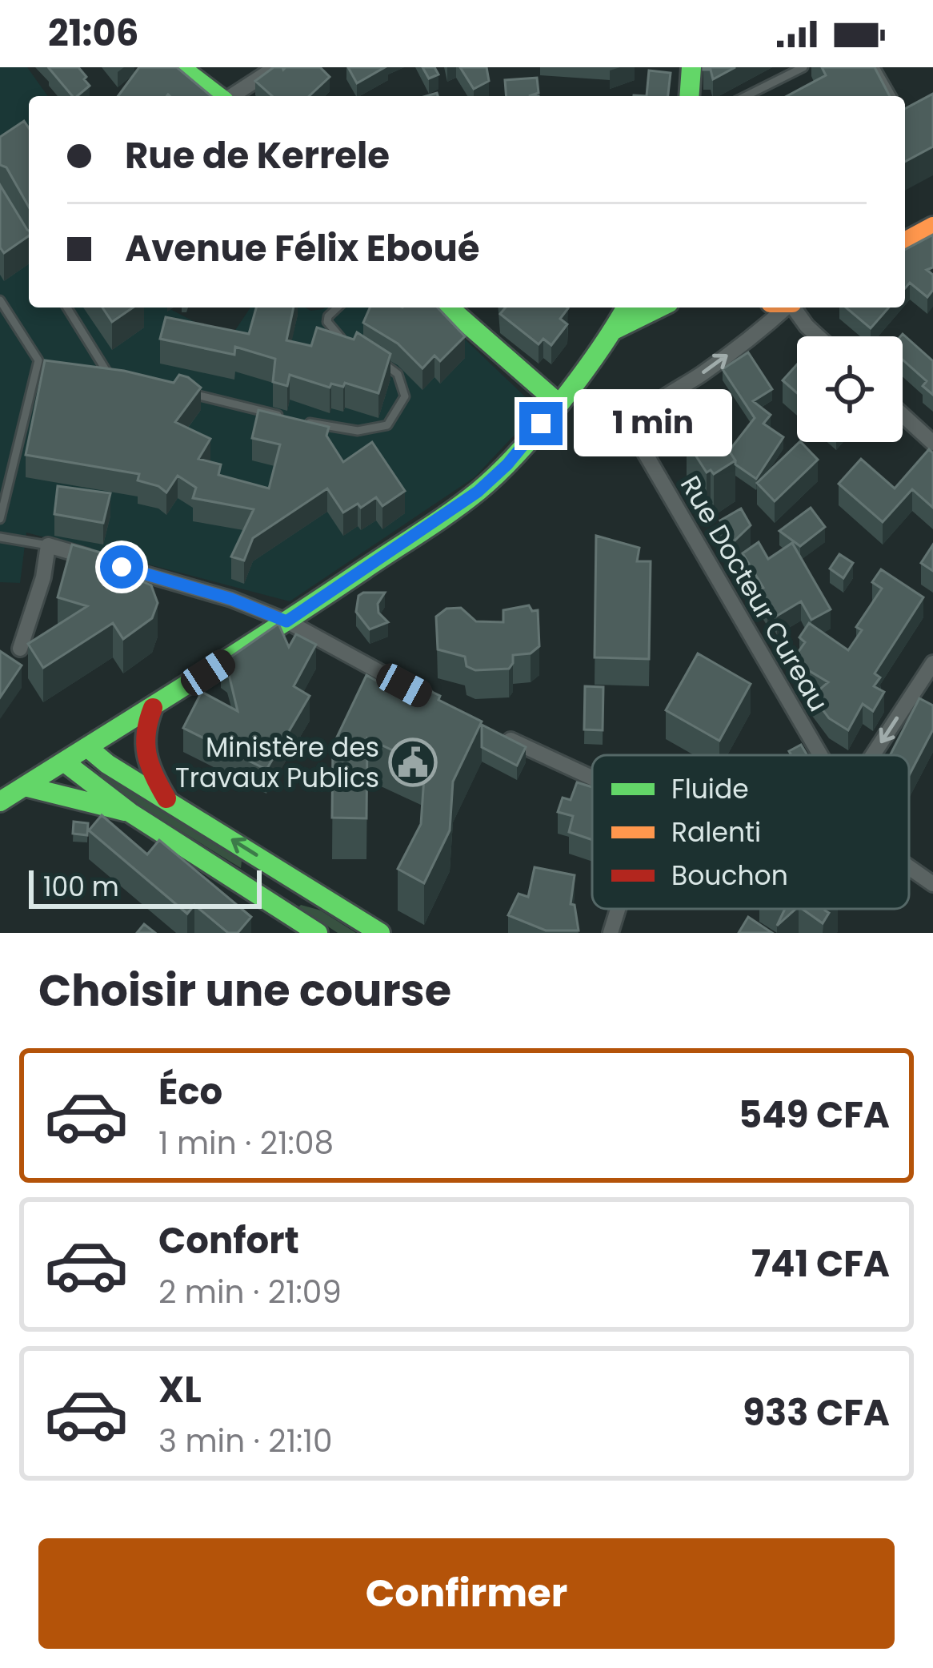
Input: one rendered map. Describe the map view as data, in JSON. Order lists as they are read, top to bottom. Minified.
{"streets":{"street":["Rue Docteur Cureau"]},"places":{"public building":["Ministère des Travaux Publics"]},"legend":["Fluide","Ralenti","Bouchon"],"scale_bar":"100 m","page":{"status":"21:06","banner":["Rue de Kerrele","Avenue Félix Eboué"],"bubble":"1 min","scale":"100 m","heading":"Choisir une course","list":[{"name":"Éco","note":"1 min · 21:08","value":"549 CFA"},{"name":"Confort","note":"2 min · 21:09","value":"741 CFA"},{"name":"XL","note":"3 min · 21:10","value":"933 CFA"}],"buttons":"Confirmer"}}
